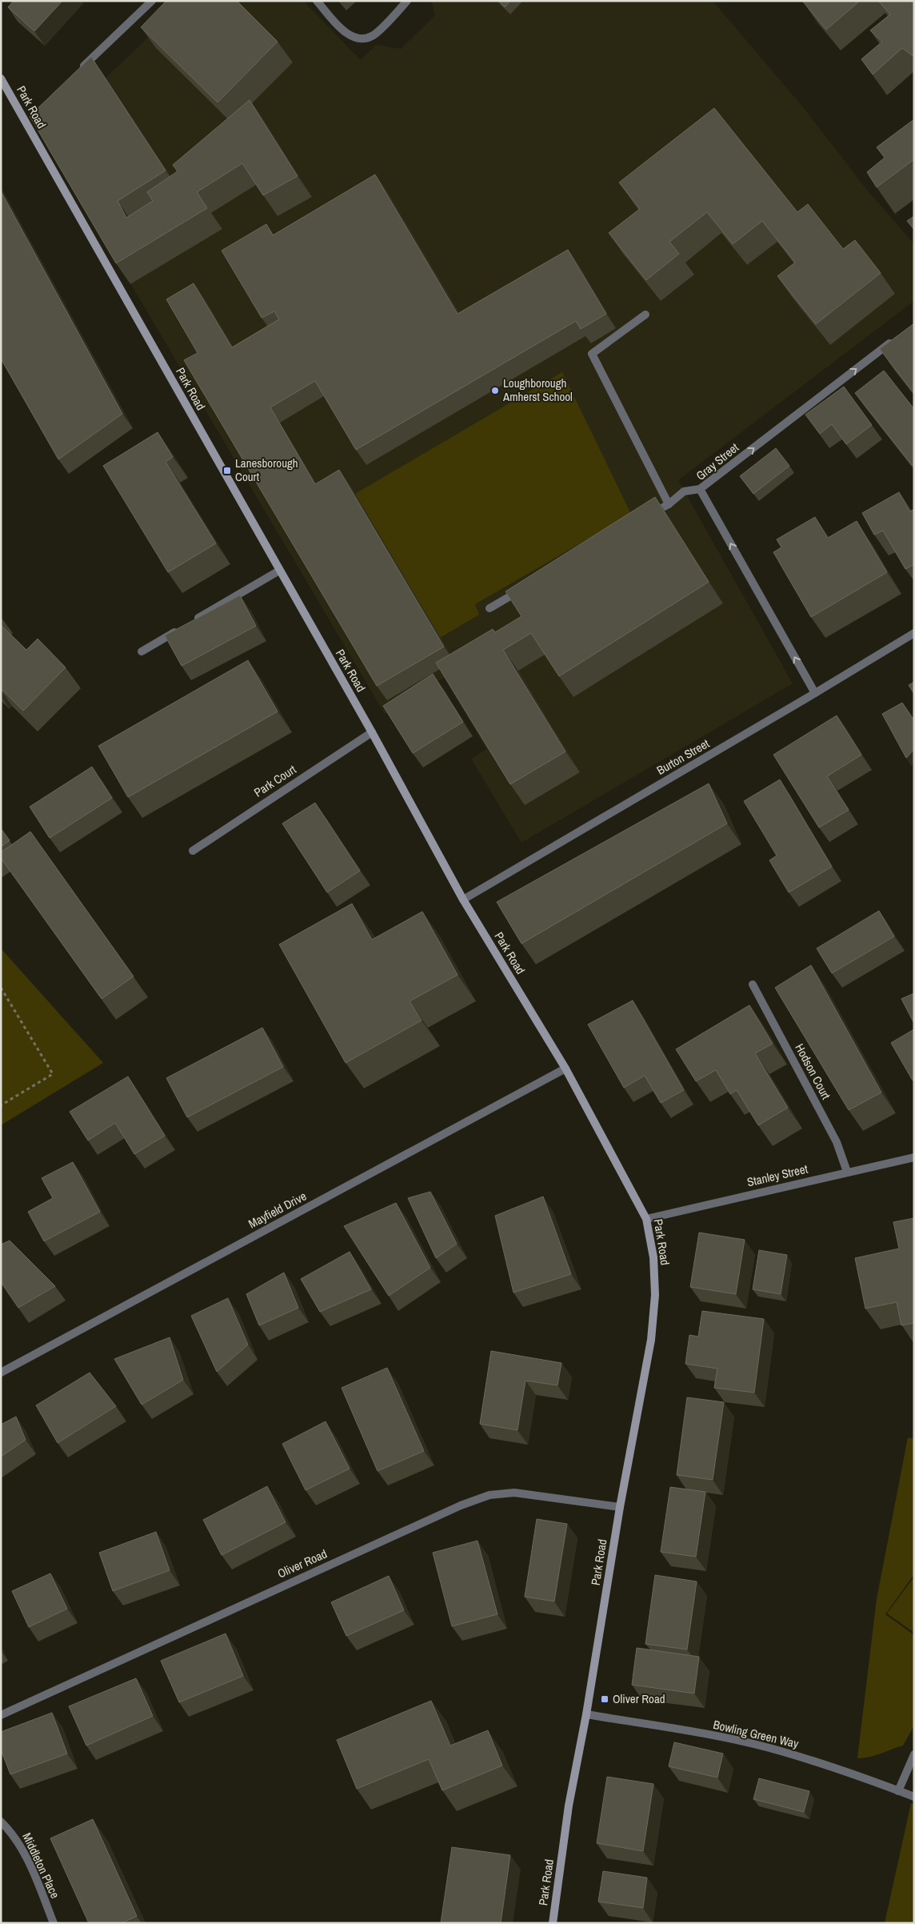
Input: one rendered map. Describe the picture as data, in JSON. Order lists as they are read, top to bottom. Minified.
{"streets":{"street":["Park Road","Gray Street","Burton Street","Park Court","Hodson Court","Stanley Street","Mayfield Drive","Oliver Road","Bowling Green Way","Middleton Place"]},"crossings":[["Park Road","Burton Street"],["Park Road","Park Court"],["Park Road","Stanley Street"],["Park Road","Mayfield Drive"],["Park Road","Oliver Road"],["Park Road","Bowling Green Way"],["Gray Street","Burton Street"],["Hodson Court","Stanley Street"]],"places":{"other":["Loughborough Amherst School"],"transit":["Lanesborough Court","Oliver Road"]}}
